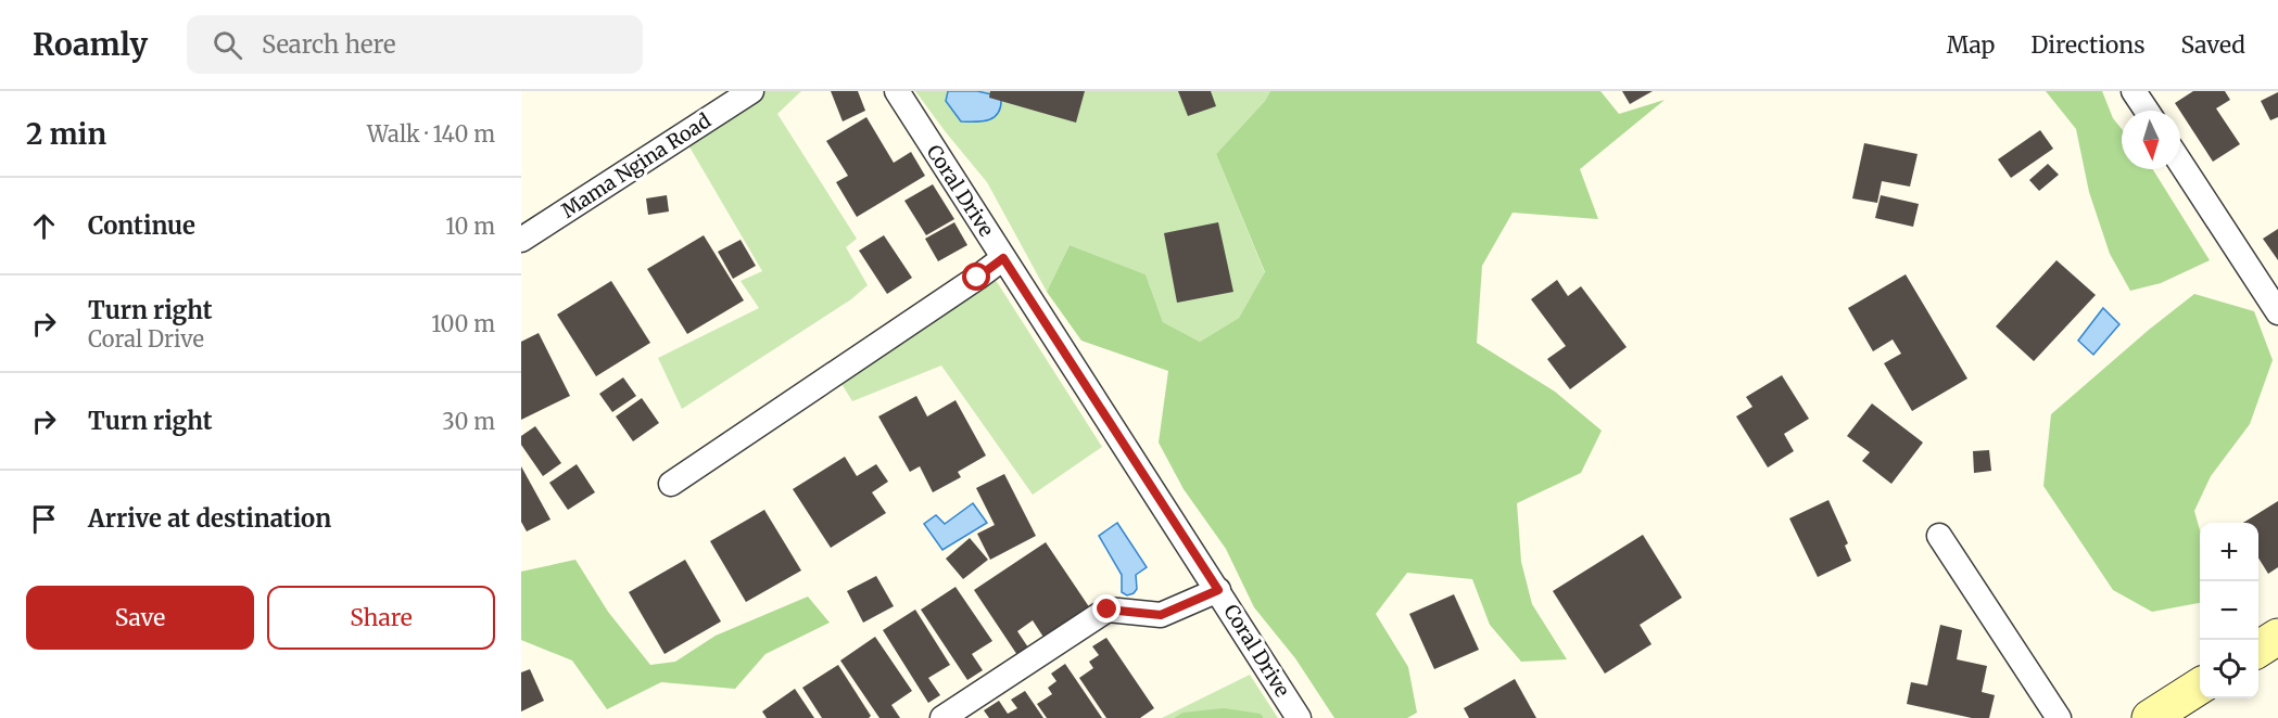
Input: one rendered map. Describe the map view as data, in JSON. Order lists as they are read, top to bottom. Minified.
{"streets":{"street":["Mama Ngina Road","Coral Drive"]},"north":"bottom","page":{"header":"Roamly","search":"Search here","nav":["Map","Directions","Saved"],"heading":["2 min","Walk · 140 m"],"list":[["Continue","10 m"],["Turn right","Coral Drive","100 m"],["Turn right","30 m"],"Arrive at destination"],"map_buttons":["+","−"],"buttons":["Save","Share"]}}
